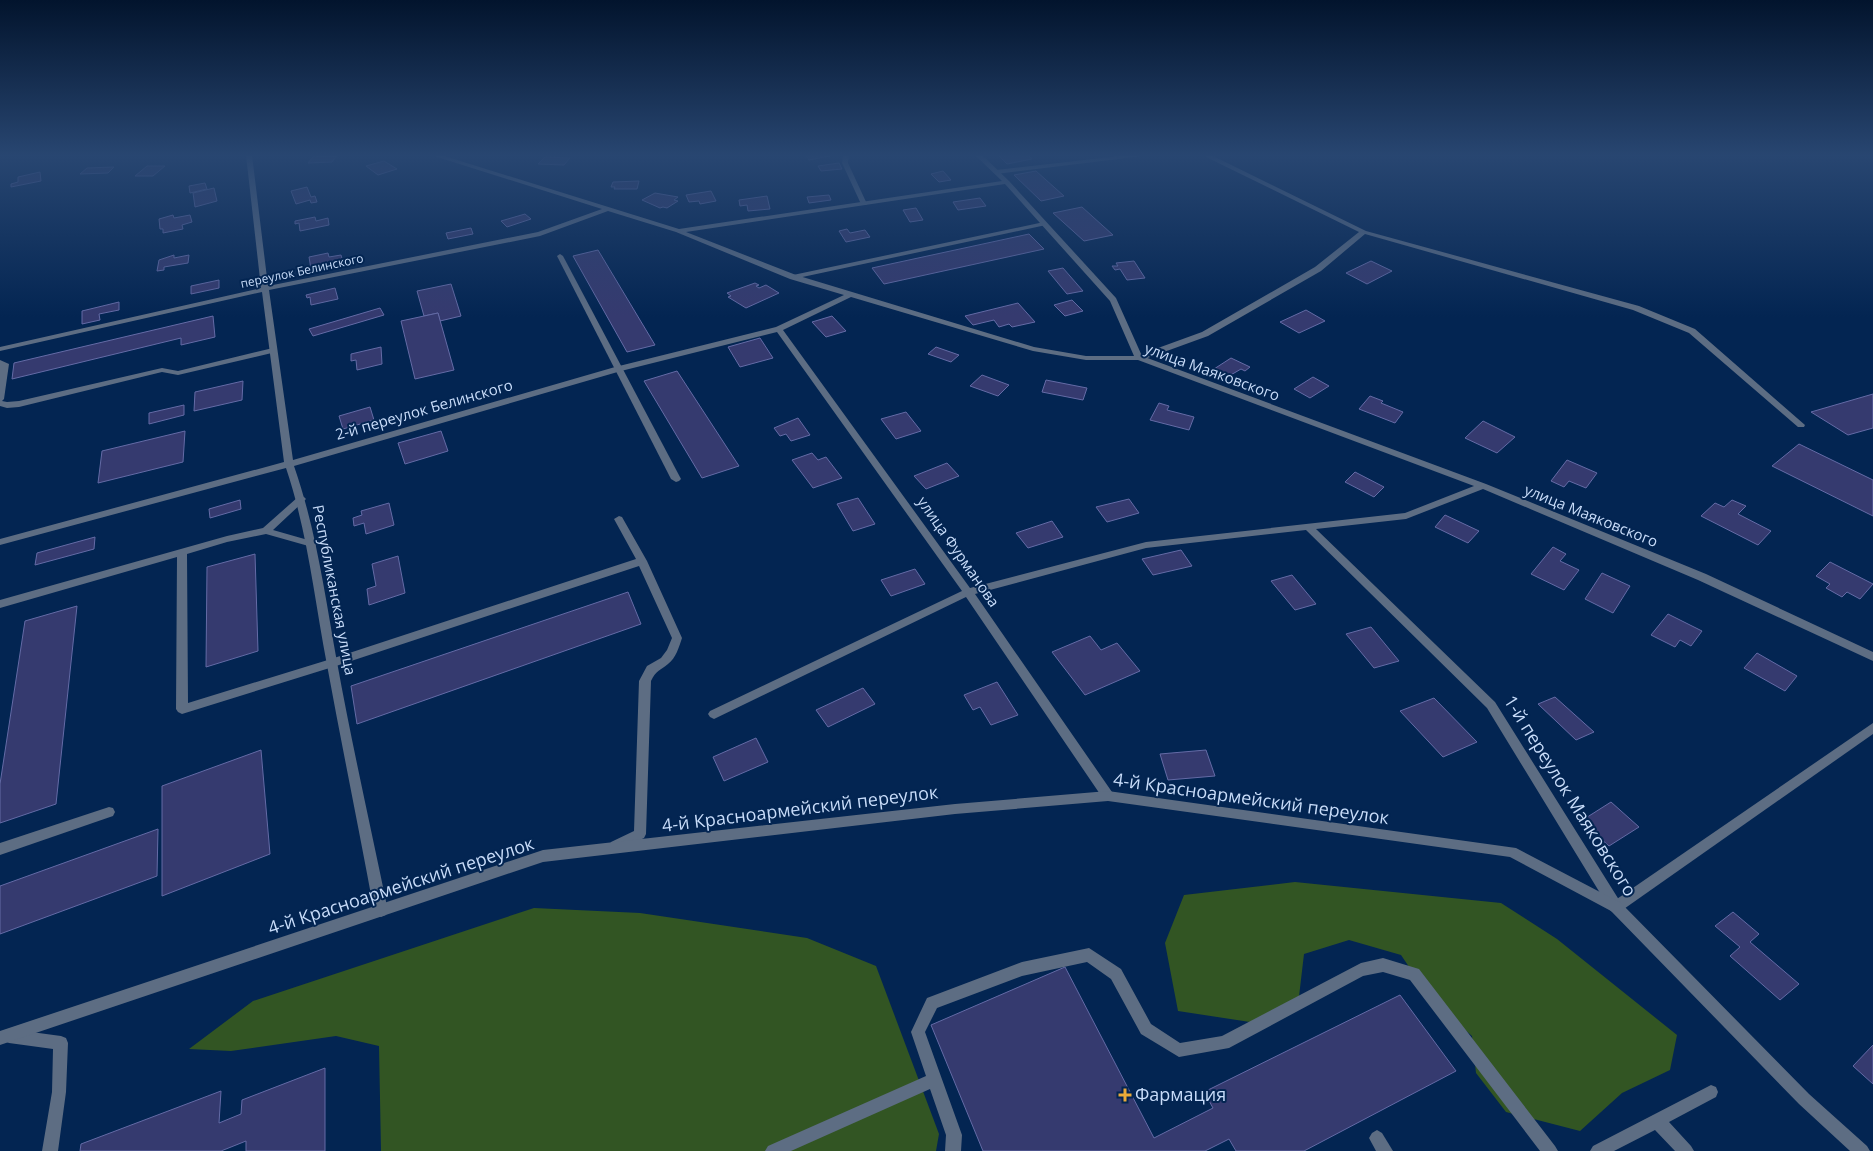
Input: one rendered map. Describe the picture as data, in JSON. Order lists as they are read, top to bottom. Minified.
{"streets":{"street":["переулок Белинского","улица Маяковского","2-й переулок Белинского","улица Фурманова","Республиканская улица","1-й переулок Маяковского","4-й Красноармейский переулок"]},"crossings":[["переулок Белинского","улица Маяковского"],["переулок Белинского","Республиканская улица"],["улица Маяковского","2-й переулок Белинского"],["2-й переулок Белинского","улица Фурманова"],["2-й переулок Белинского","Республиканская улица"],["улица Фурманова","4-й Красноармейский переулок"],["Республиканская улица","4-й Красноармейский переулок"],["1-й переулок Маяковского","4-й Красноармейский переулок"]],"places":{"health":["Фармация"]}}
